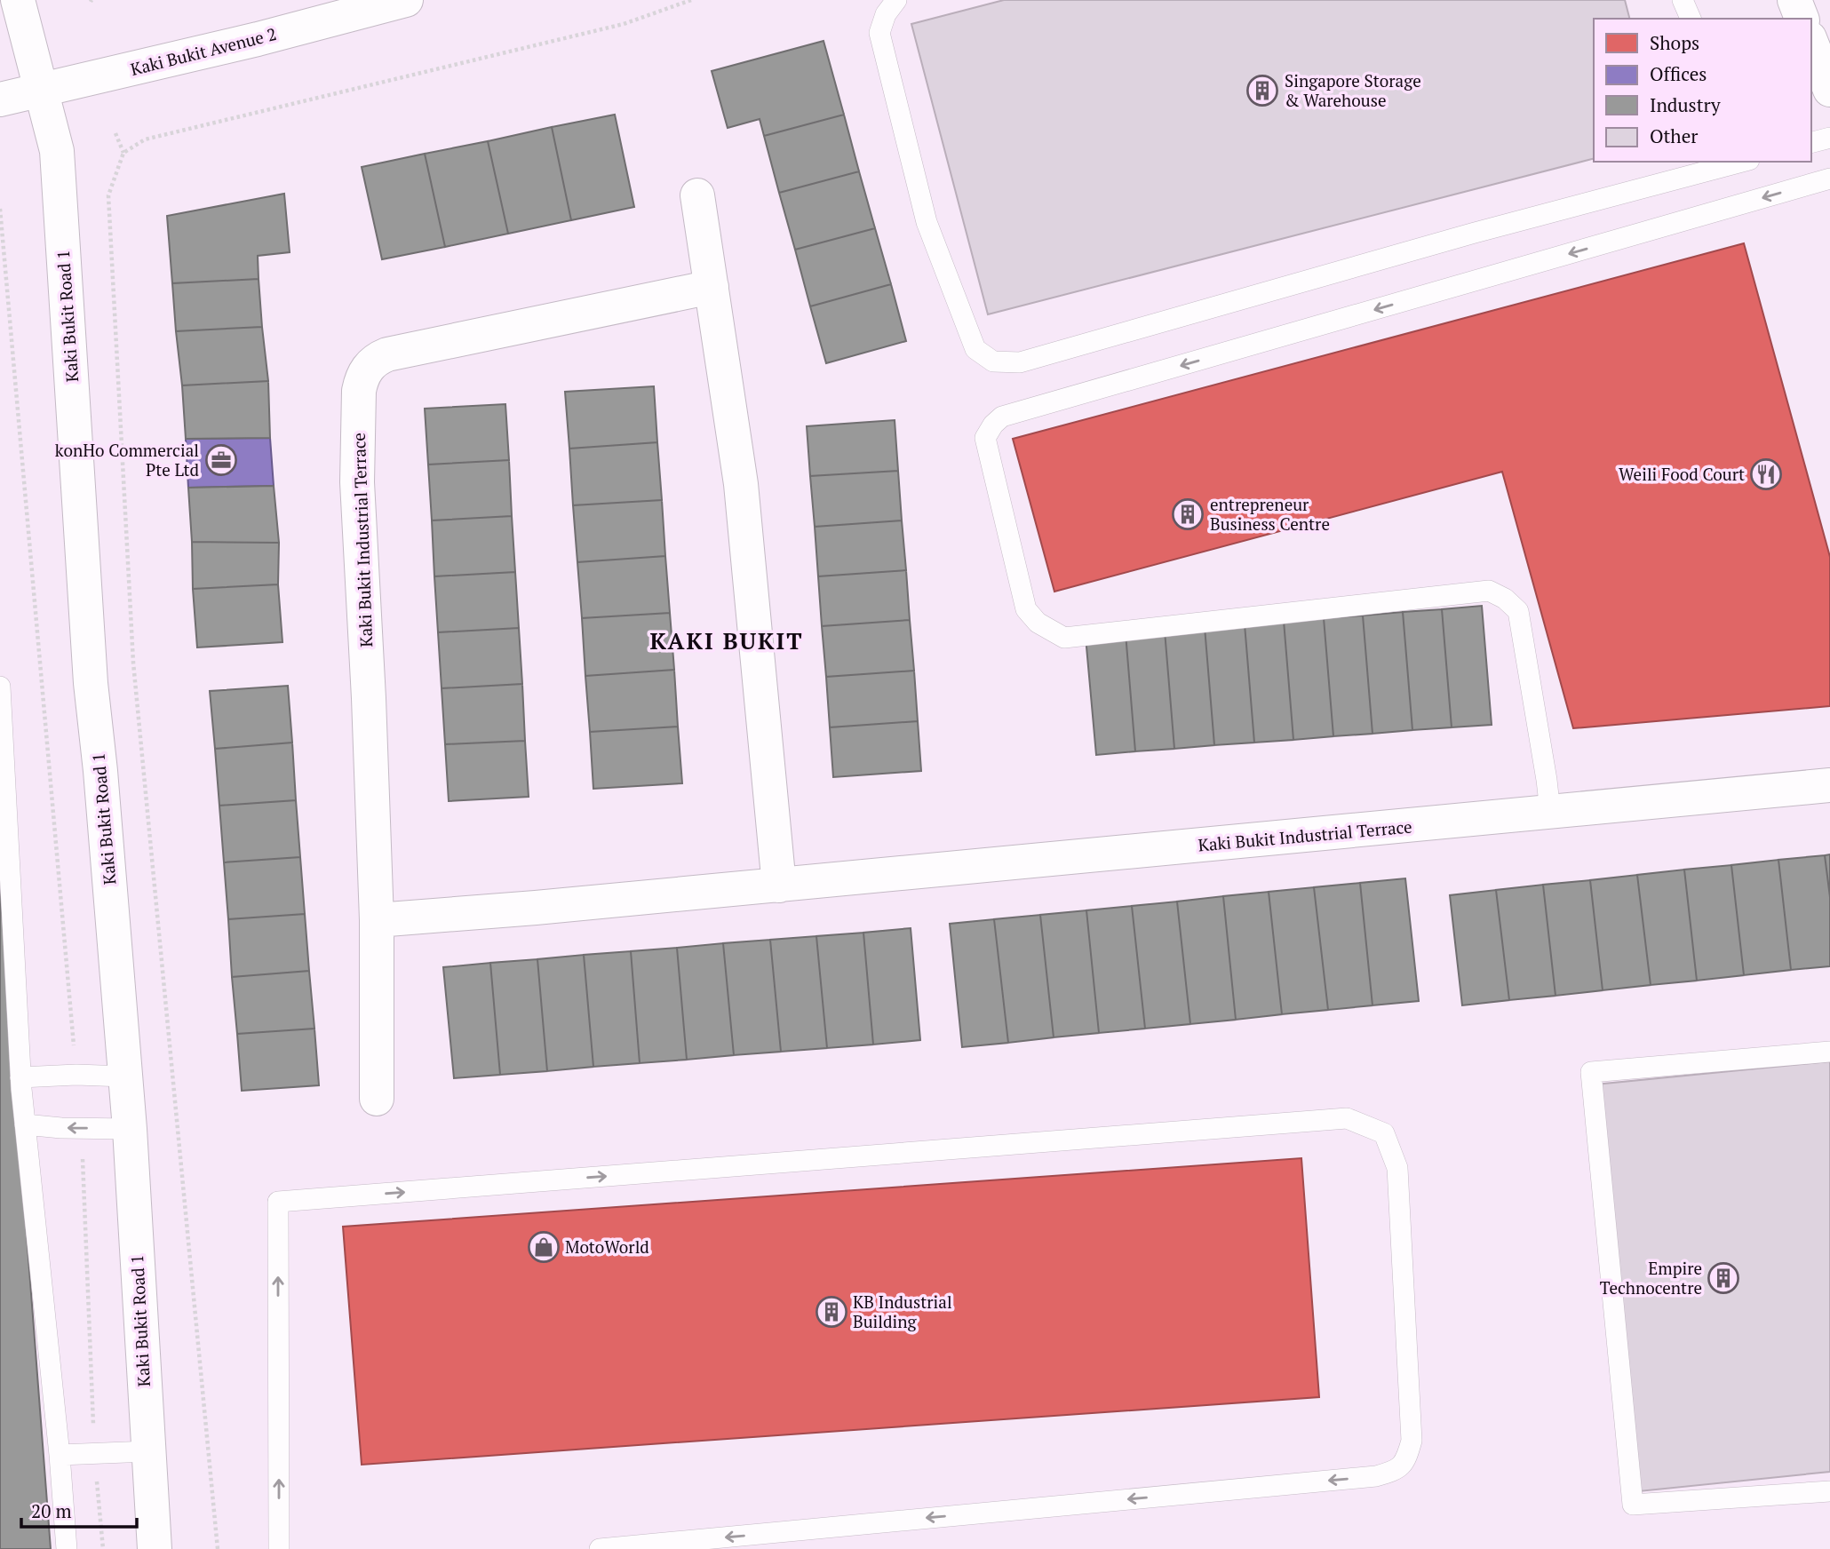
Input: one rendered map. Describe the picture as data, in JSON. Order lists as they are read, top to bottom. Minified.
{"streets":{"street":["Kaki Bukit Avenue 2","Kaki Bukit Road 1","Kaki Bukit Industrial Terrace"]},"crossings":[["Kaki Bukit Avenue 2","Kaki Bukit Road 1"]],"districts":["KAKI BUKIT"],"places":{"building":["Singapore Storage & Warehouse","entrepreneur Business Centre","Empire Technocentre","KB Industrial Building"],"office":["konHo Commercial Pte Ltd"],"restaurant":["Weili Food Court"],"shop":["MotoWorld"]},"legend":["Shops","Offices","Industry","Other"],"scale_bar":"20 m"}
